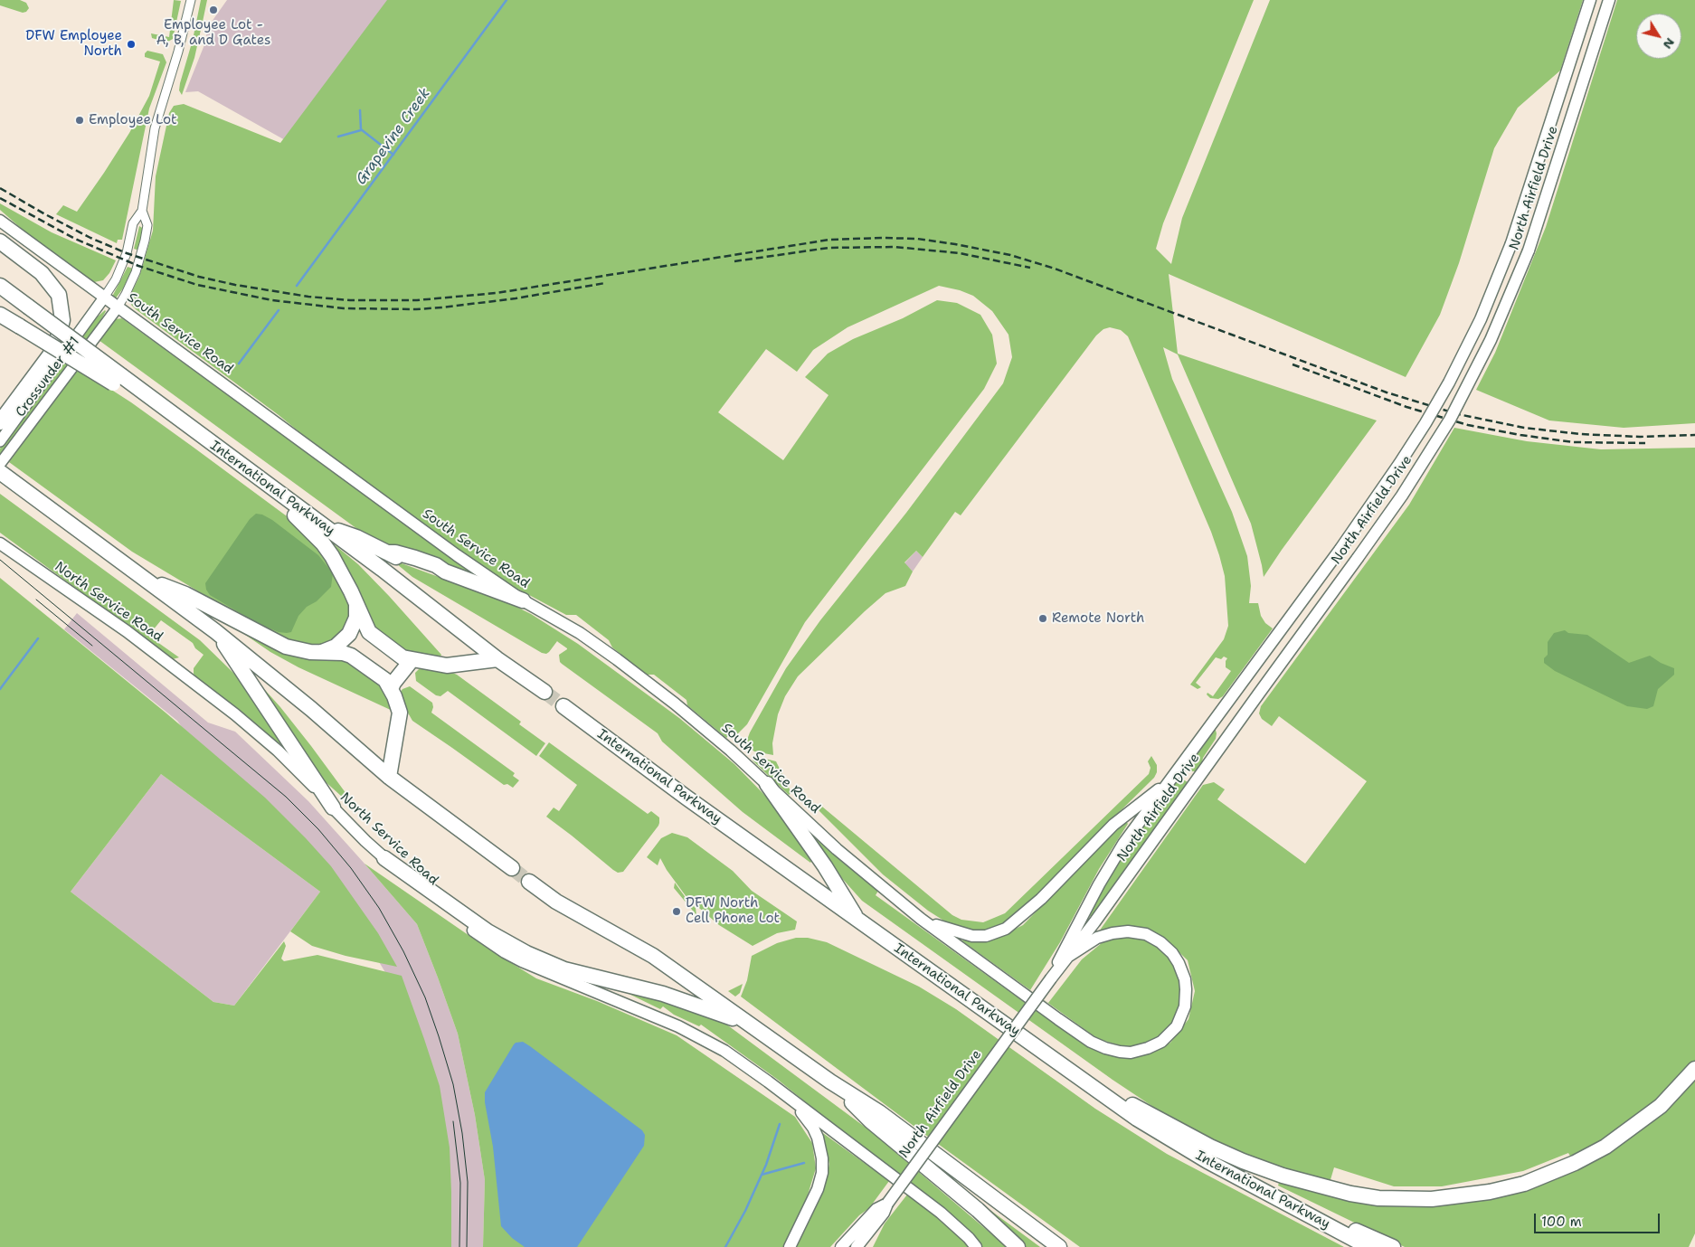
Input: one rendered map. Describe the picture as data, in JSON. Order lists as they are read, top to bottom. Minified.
{"streets":{"highway":["International Parkway"],"main road":["North Airfield Drive","South Service Road","North Service Road"],"street":["Crossunder #1"]},"crossings":[["South Service Road","Crossunder #1"]],"water":["Grapevine Creek"],"places":["Employee Lot - A, B, and D Gates","DFW Employee North","Employee Lot","Remote North","DFW North Cell Phone Lot"],"scale_bar":"100 m","north":"bottom right"}
